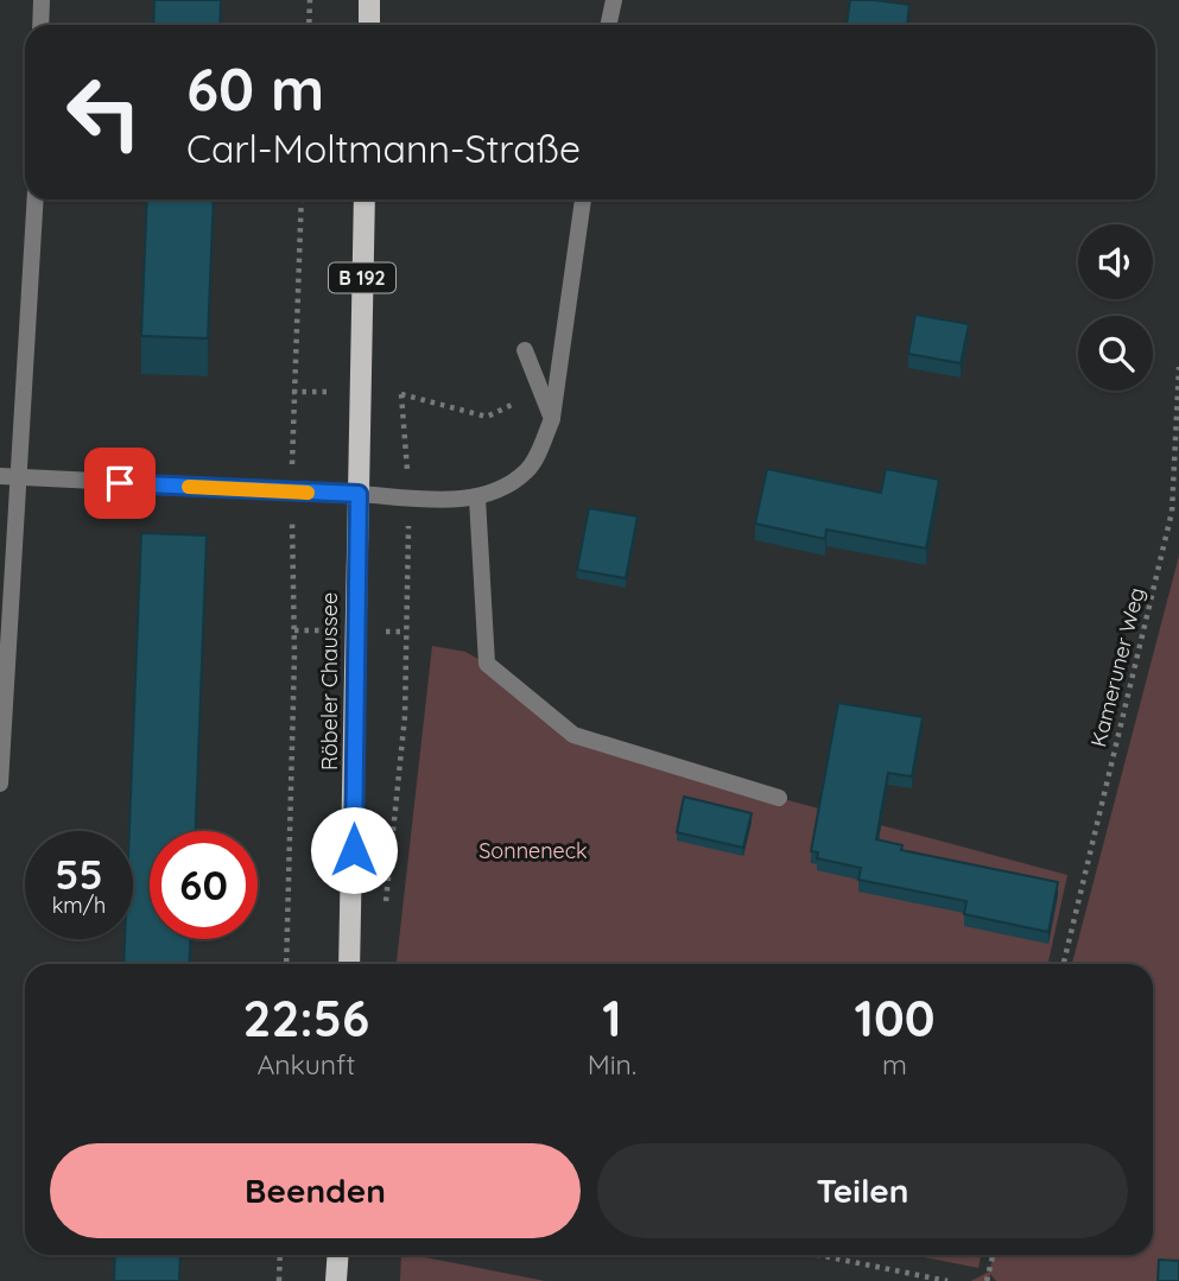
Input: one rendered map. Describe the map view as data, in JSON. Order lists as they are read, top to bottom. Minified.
{"streets":{"main road":["B 192","Röbeler Chaussee"],"path":["Kameruner Weg"]},"parks":["Sonneneck"],"page":{"turn":["60 m","Carl-Moltmann-Straße"],"speed":"55 km/h","limit":"60","eta":["22:56","Ankunft","1","Min.","100","m"],"buttons":["Beenden","Teilen"]}}
